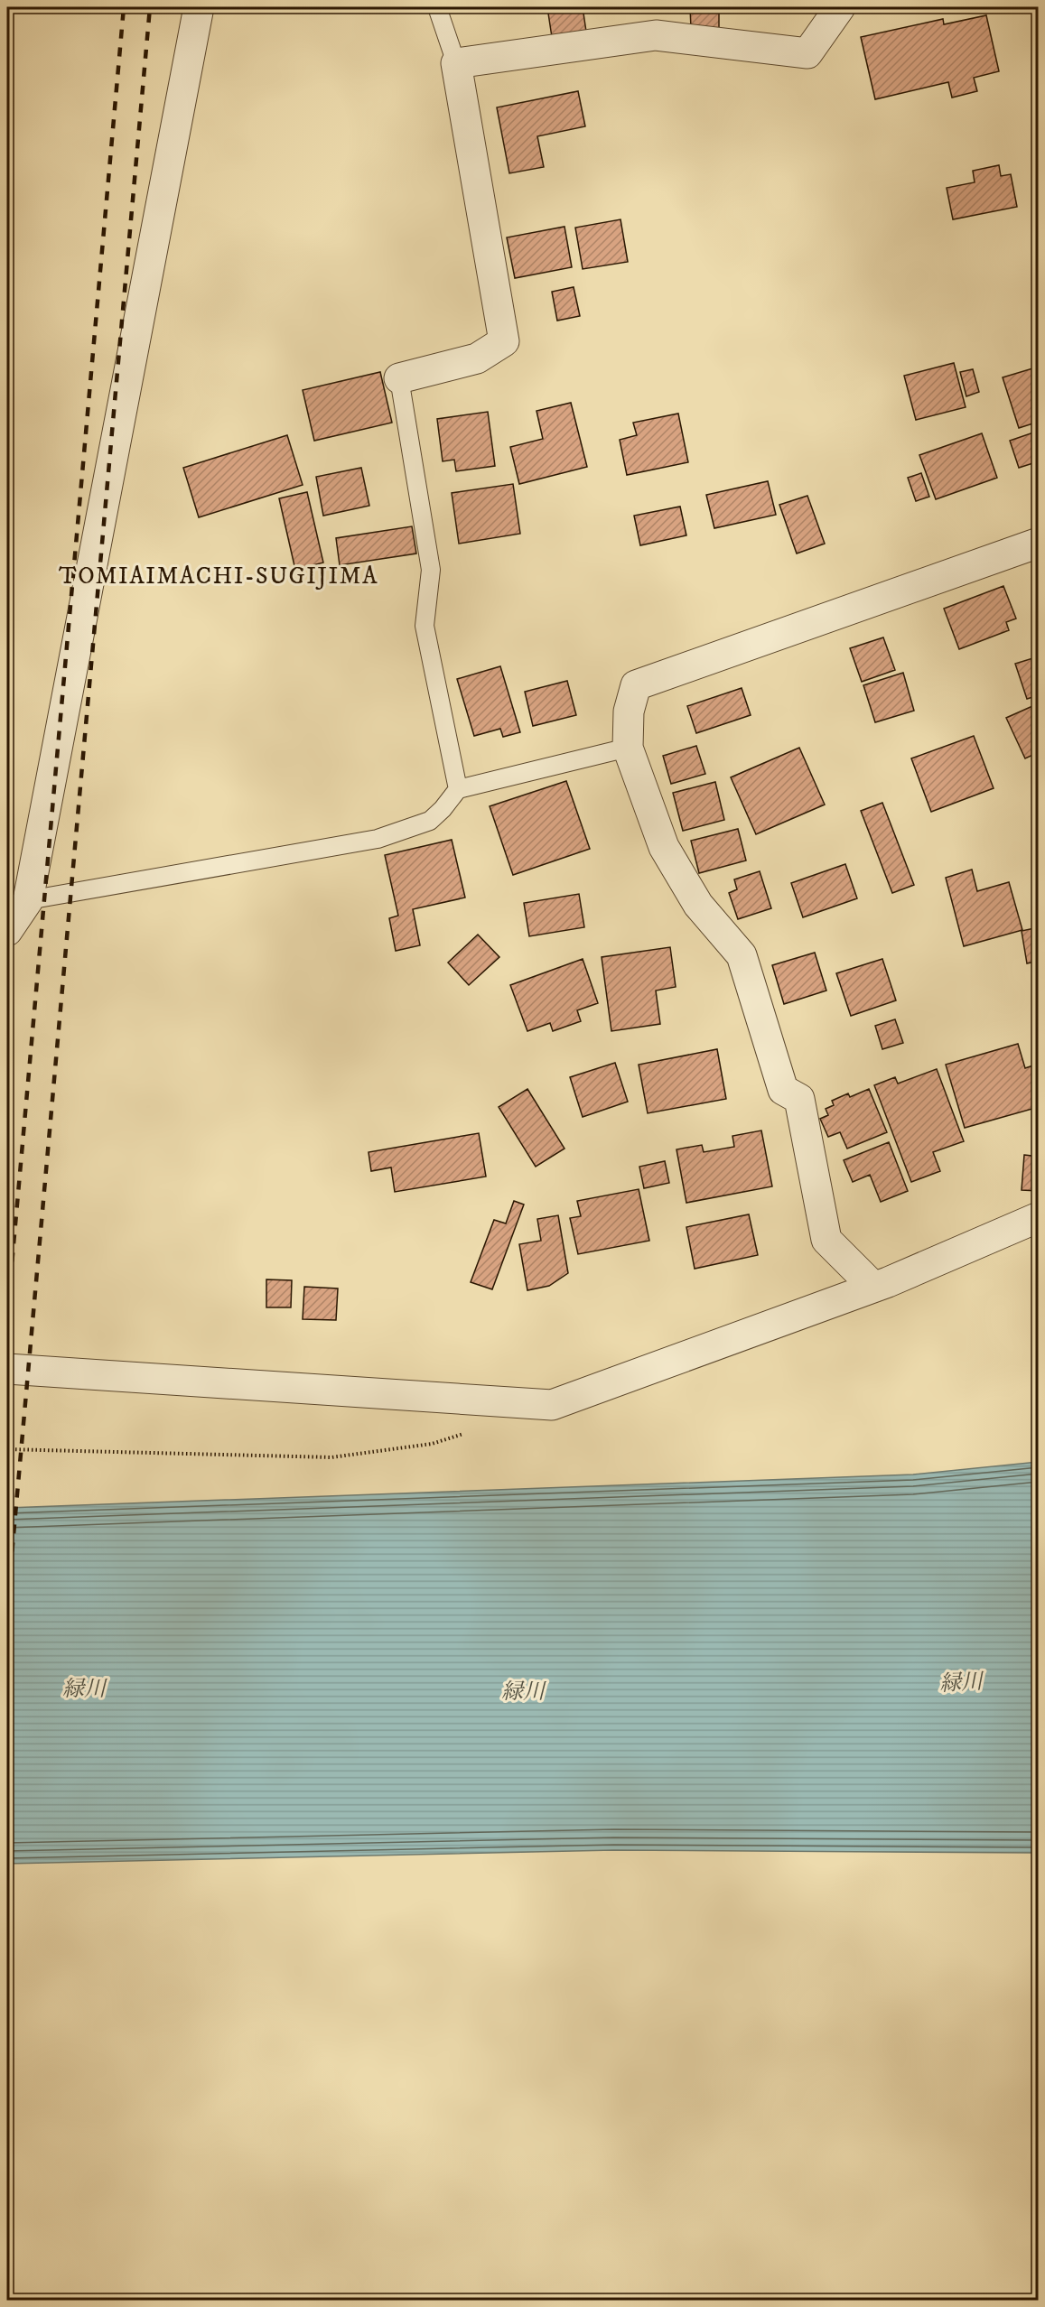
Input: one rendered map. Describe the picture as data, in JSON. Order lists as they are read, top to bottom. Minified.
{"districts":["TOMIAIMACHI-SUGIJIMA"],"water":["緑川"]}
